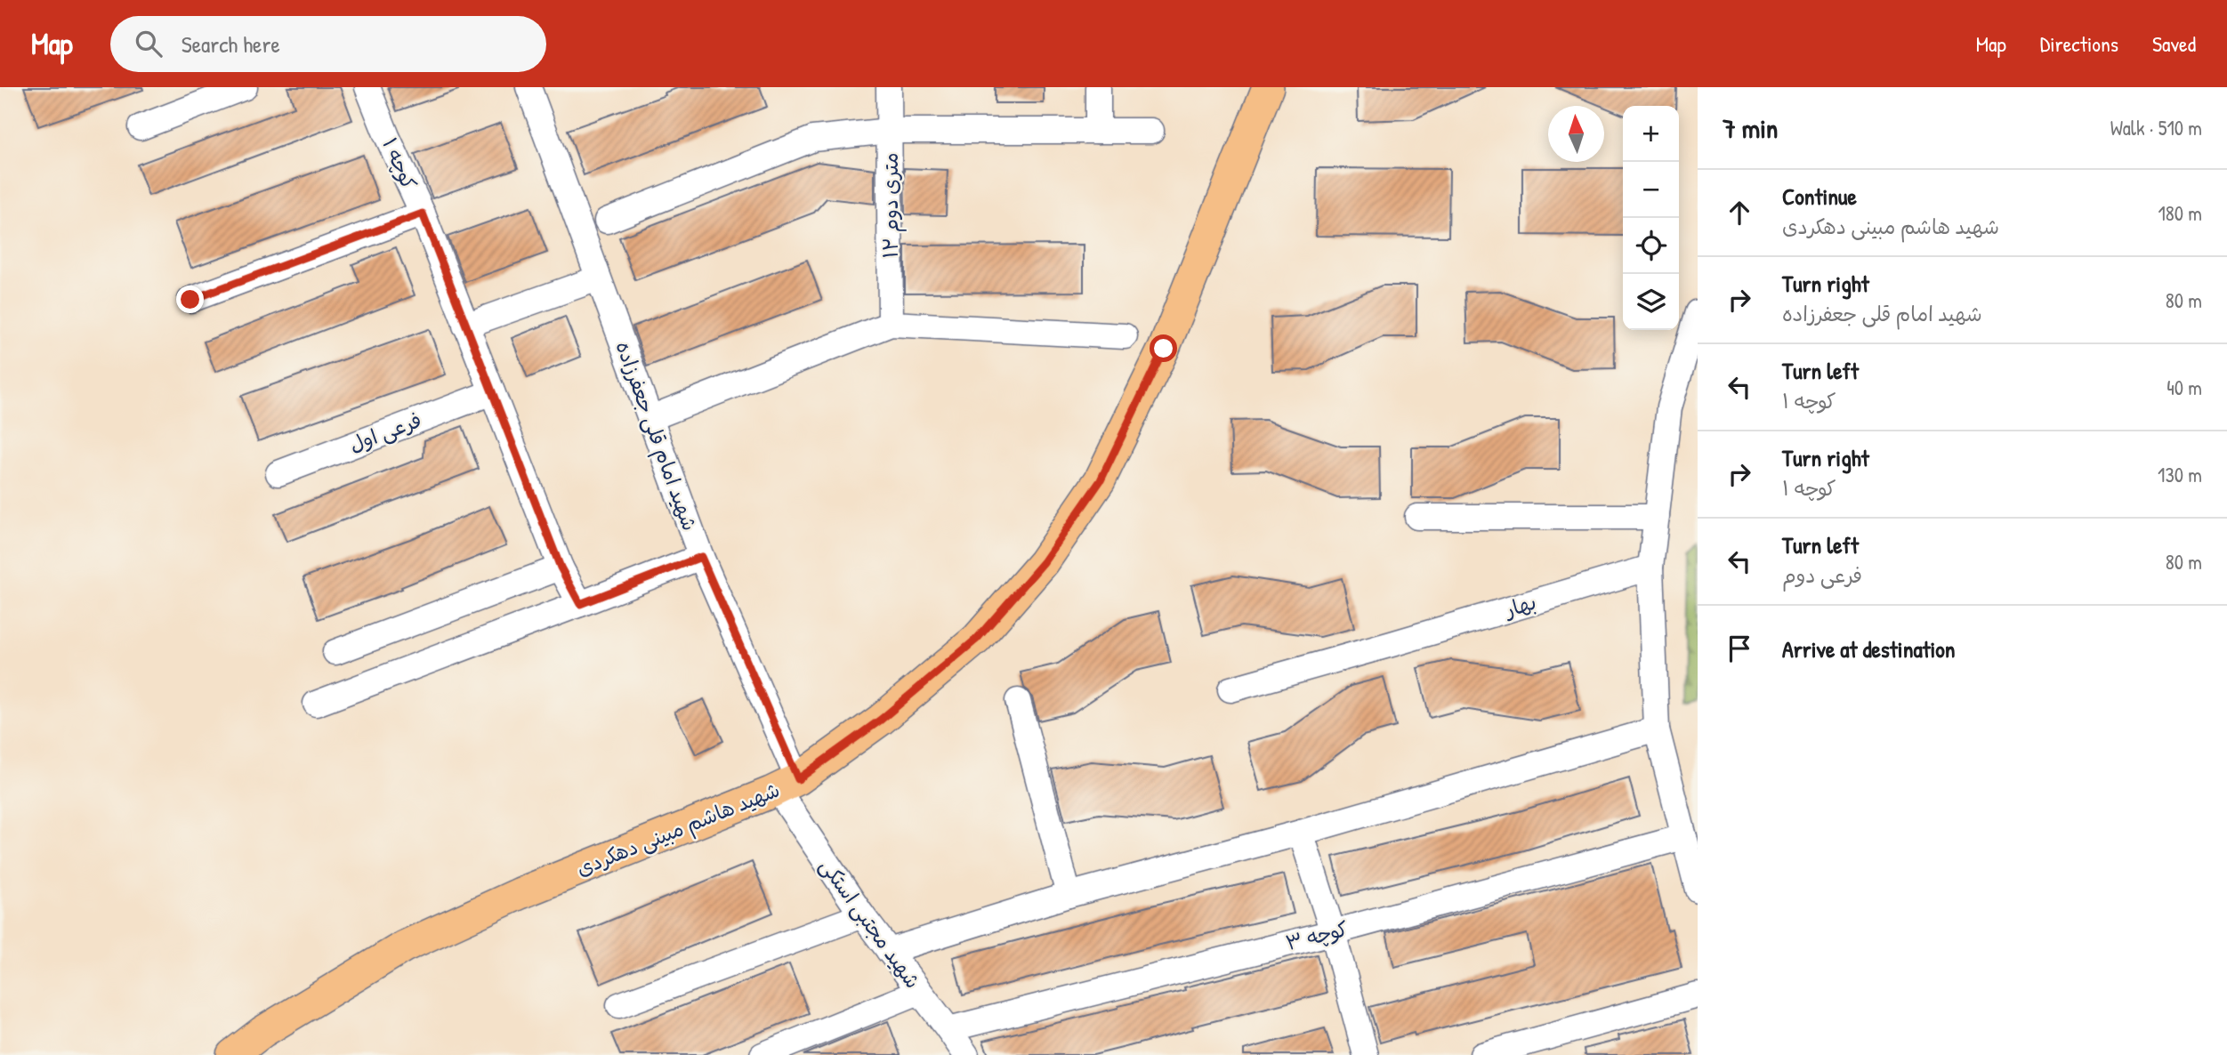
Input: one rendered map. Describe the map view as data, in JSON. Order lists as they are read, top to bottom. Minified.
{"streets":{"main road":["شهید هاشم مبینی دهکردی"],"street":["کوچه ۱","۱۲ متری دوم","فرعی اول","شهید امام قلی جعفرزاده","بهار","شهید مجتبی استکی","کوچه ۳"]},"crossings":[["کوچه ۱","فرعی اول"],["شهید امام قلی جعفرزاده","شهید هاشم مبینی دهکردی"],["شهید امام قلی جعفرزاده","شهید مجتبی استکی"],["شهید هاشم مبینی دهکردی","شهید مجتبی استکی"],["شهید مجتبی استکی","کوچه ۳"]],"north":"top","page":{"header":"Map","search":"Search here","nav":["Map","Directions","Saved"],"heading":["7 min","Walk · 510 m"],"map_buttons":["+","−"],"list":[["Continue","شهید هاشم مبینی دهکردی","180 m"],["Turn right","شهید امام قلی جعفرزاده","80 m"],["Turn left","کوچه ۱","40 m"],["Turn right","کوچه ۱","130 m"],["Turn left","فرعی دوم","80 m"],"Arrive at destination"]}}
